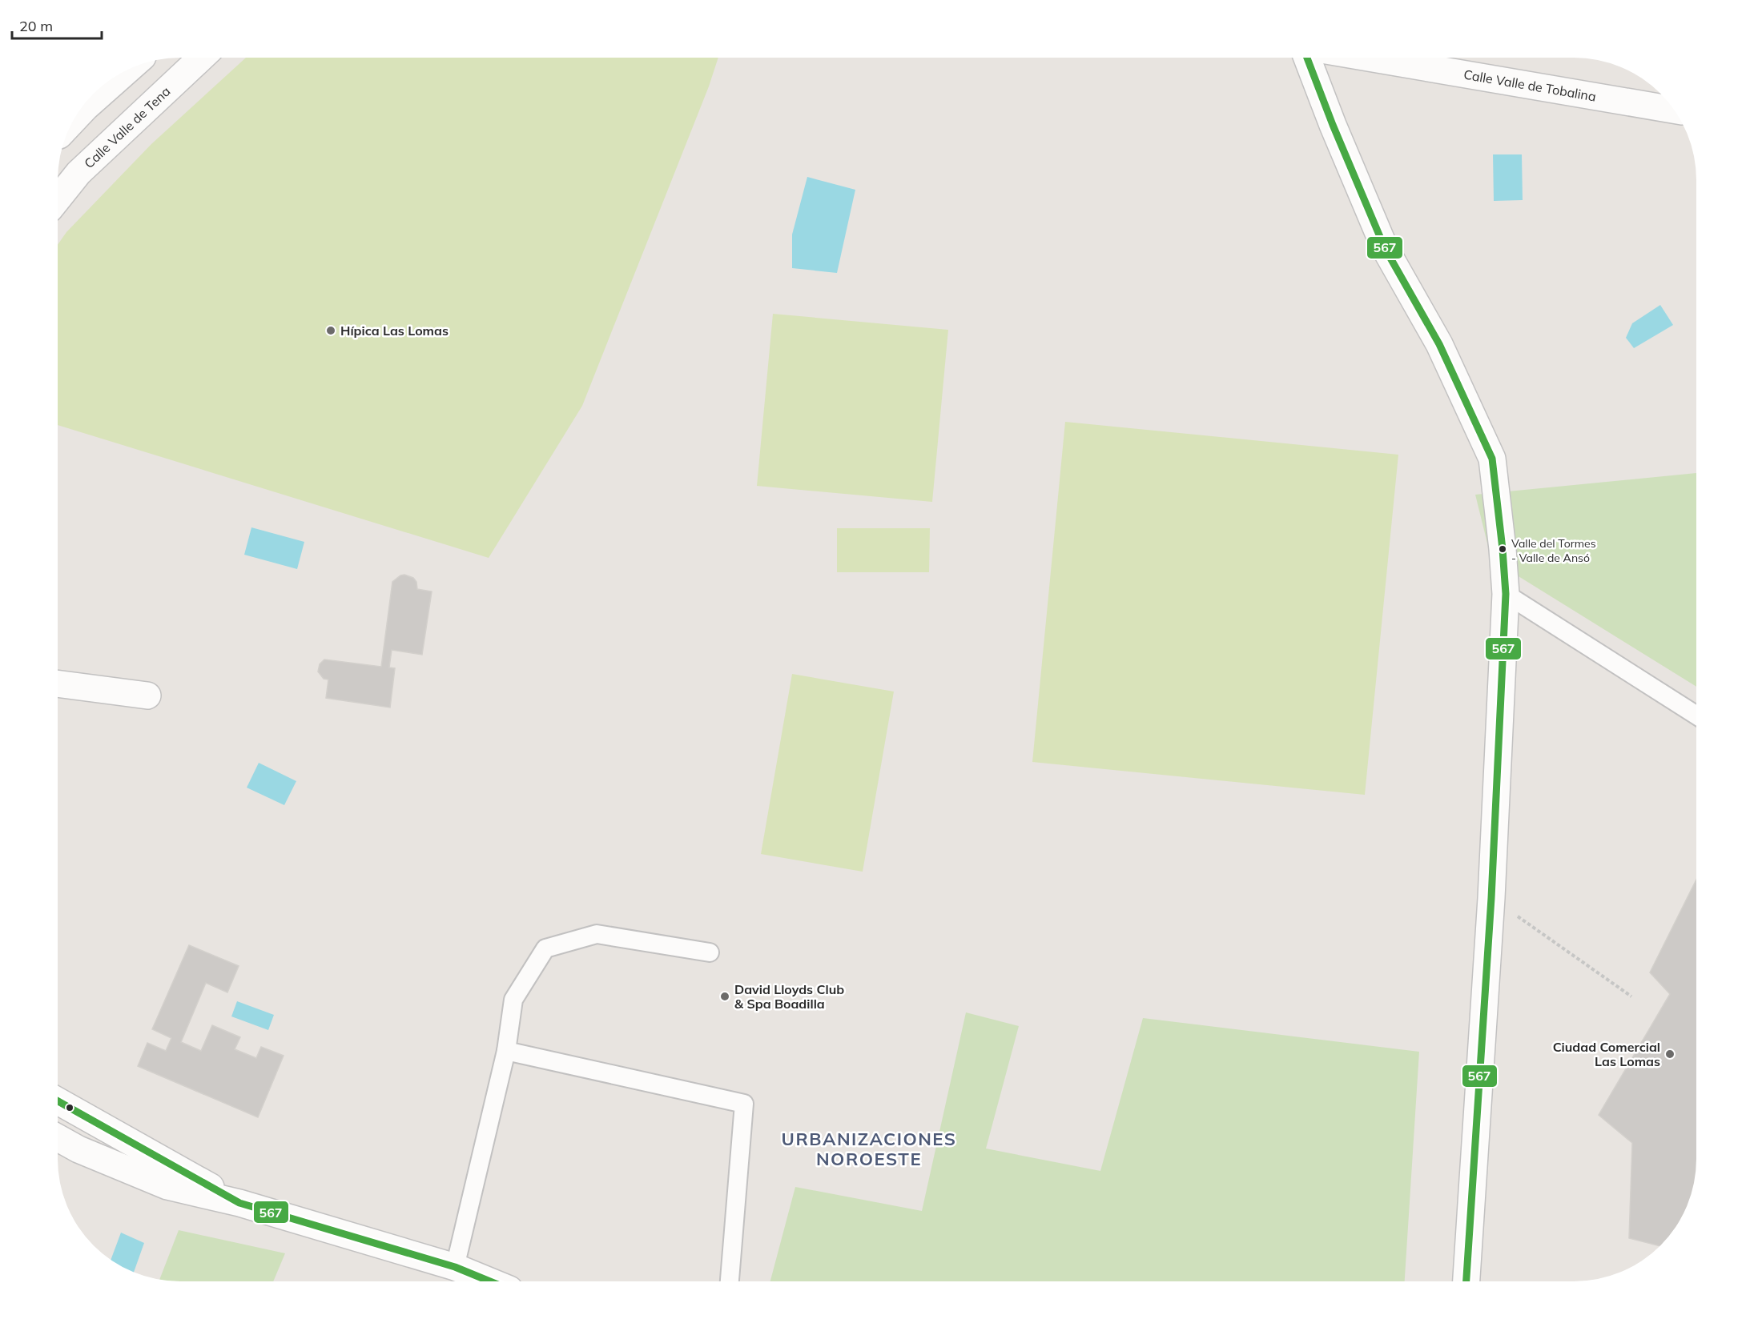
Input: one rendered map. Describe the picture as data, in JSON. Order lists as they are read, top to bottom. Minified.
{"streets":{"street":["Calle Valle de Tobalina","Calle Valle de Tena"]},"districts":["URBANIZACIONES NOROESTE"],"places":["Hípica Las Lomas","Valle del Tormes - Valle de Ansó","David Lloyds Club & Spa Boadilla","Ciudad Comercial Las Lomas"],"lines":["transit line 567"],"scale_bar":"20 m"}
